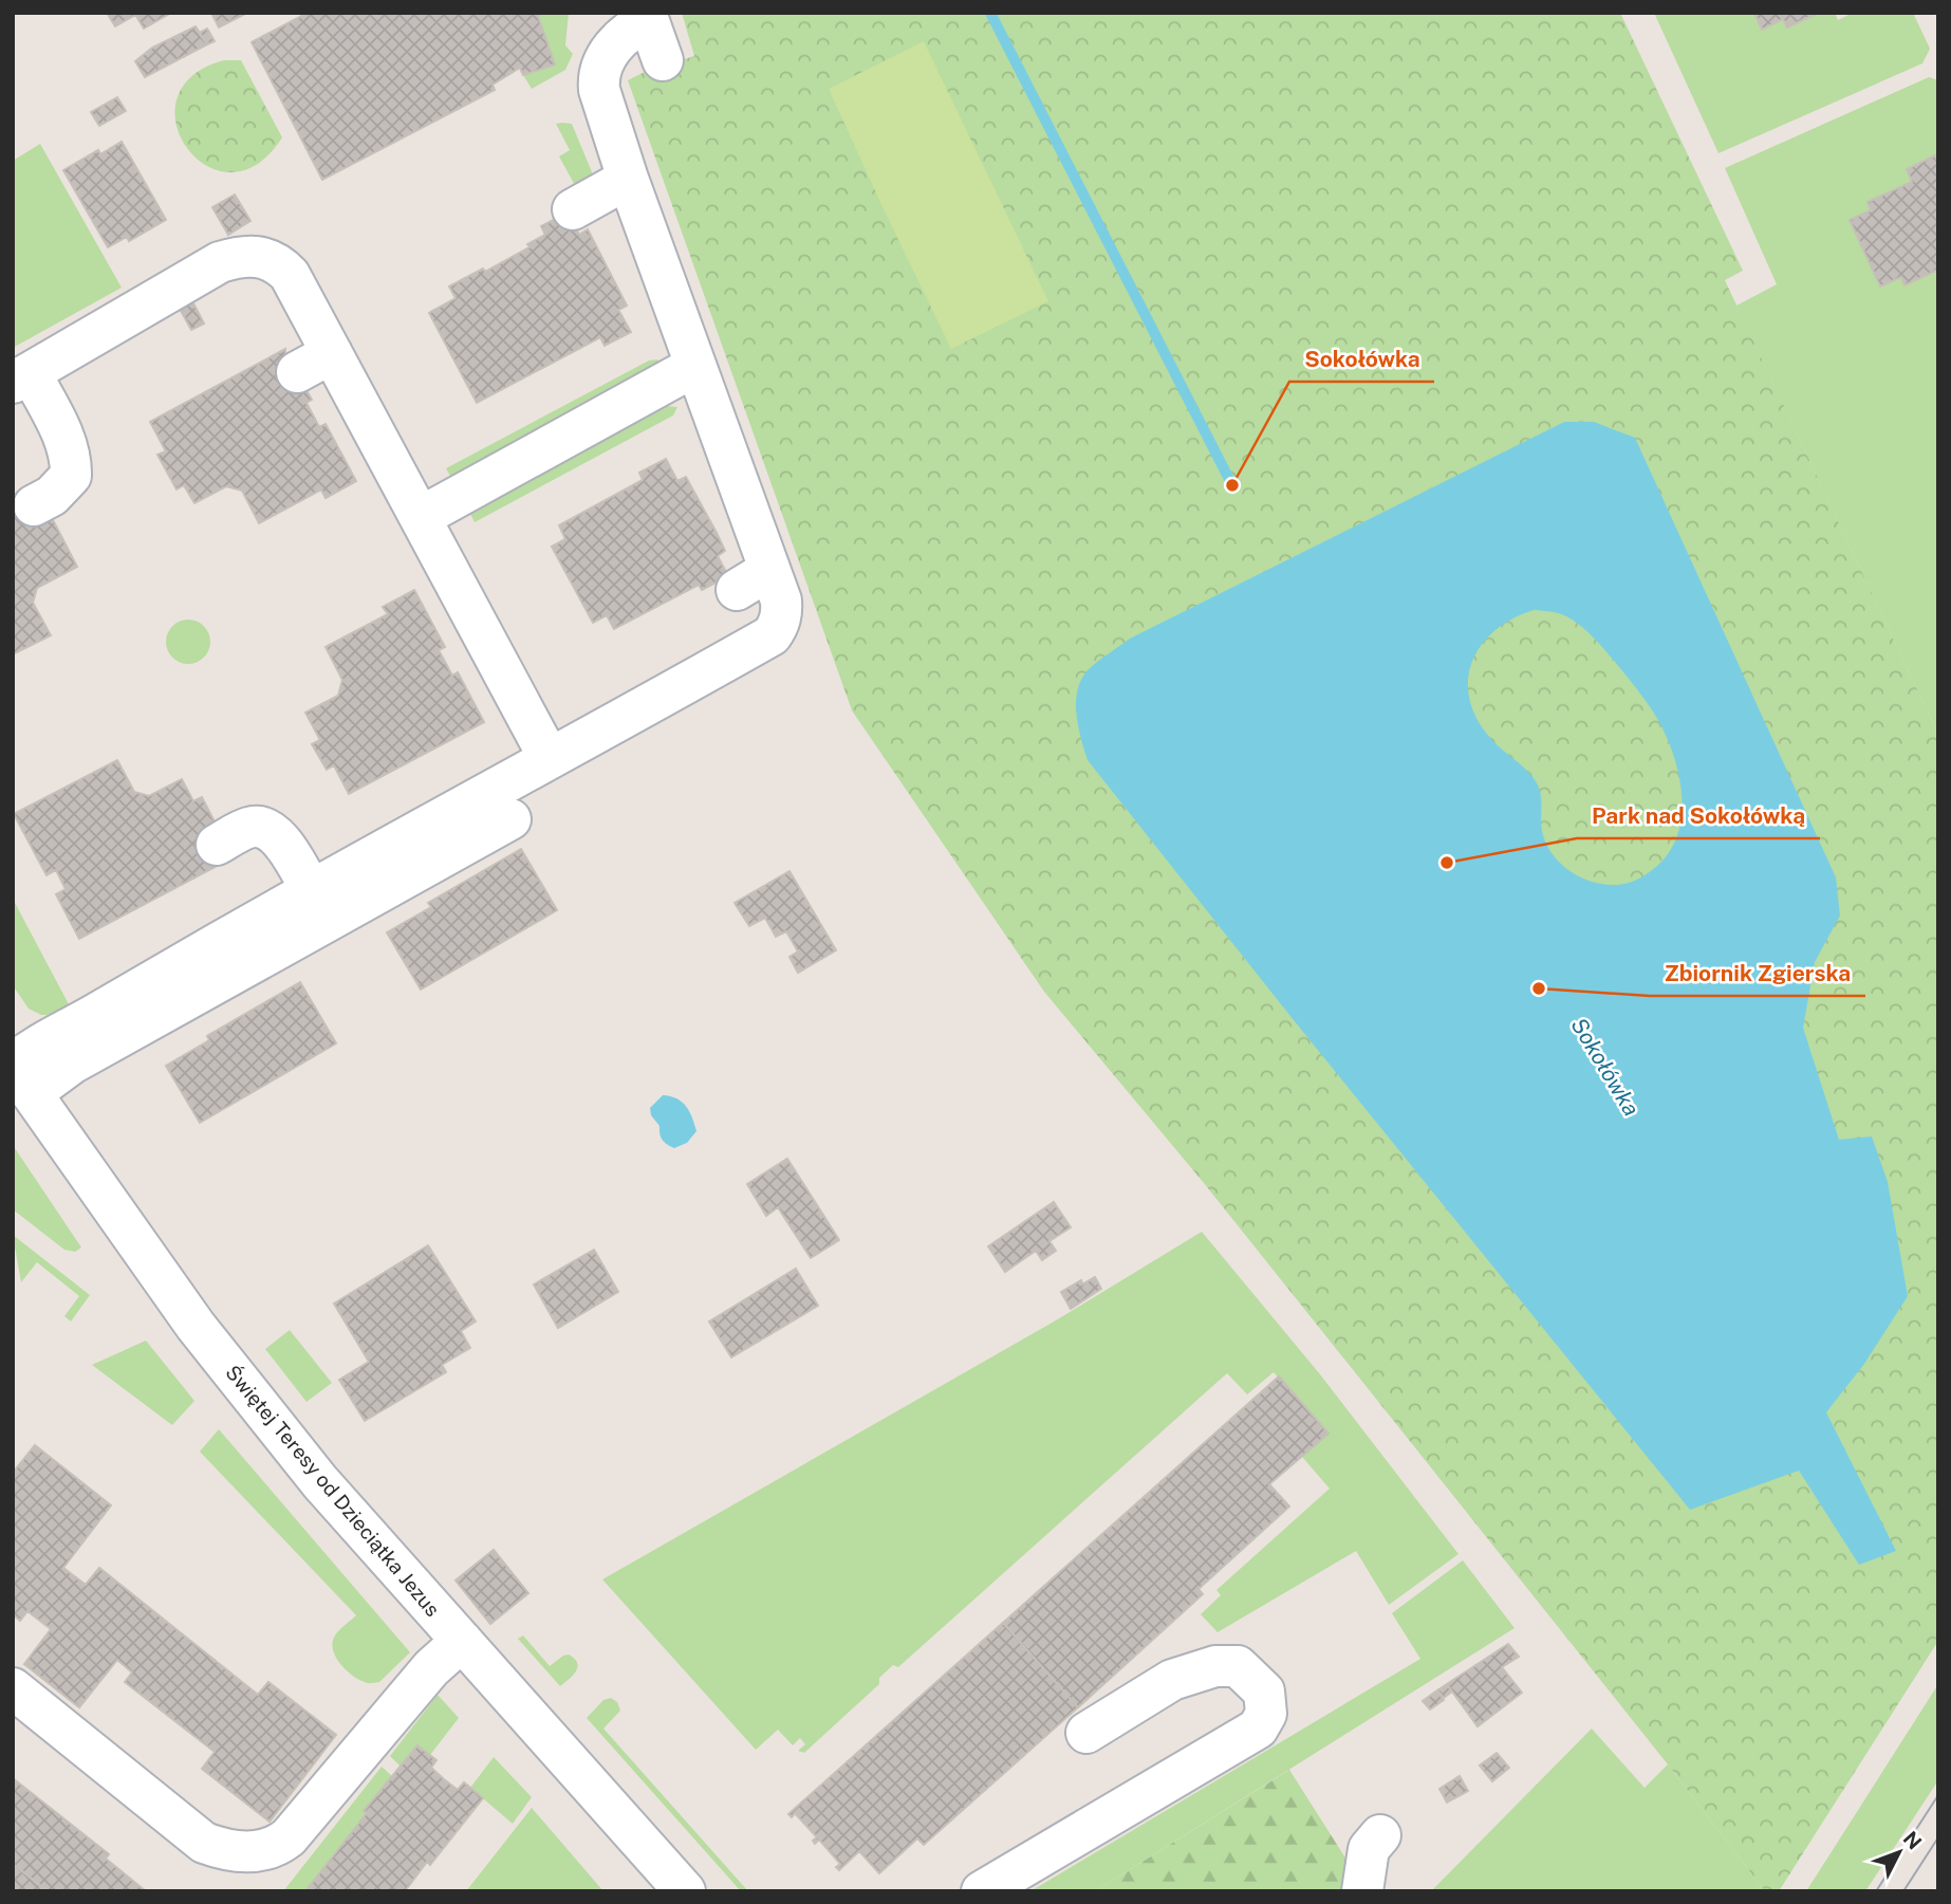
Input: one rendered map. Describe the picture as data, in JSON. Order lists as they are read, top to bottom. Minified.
{"streets":{"street":["Świętej Teresy od Dzieciątka Jezus"]},"water":["Sokołówka"],"places":["Sokołówka","Park nad Sokołówką","Zbiornik Zgierska"],"north":"top right"}
